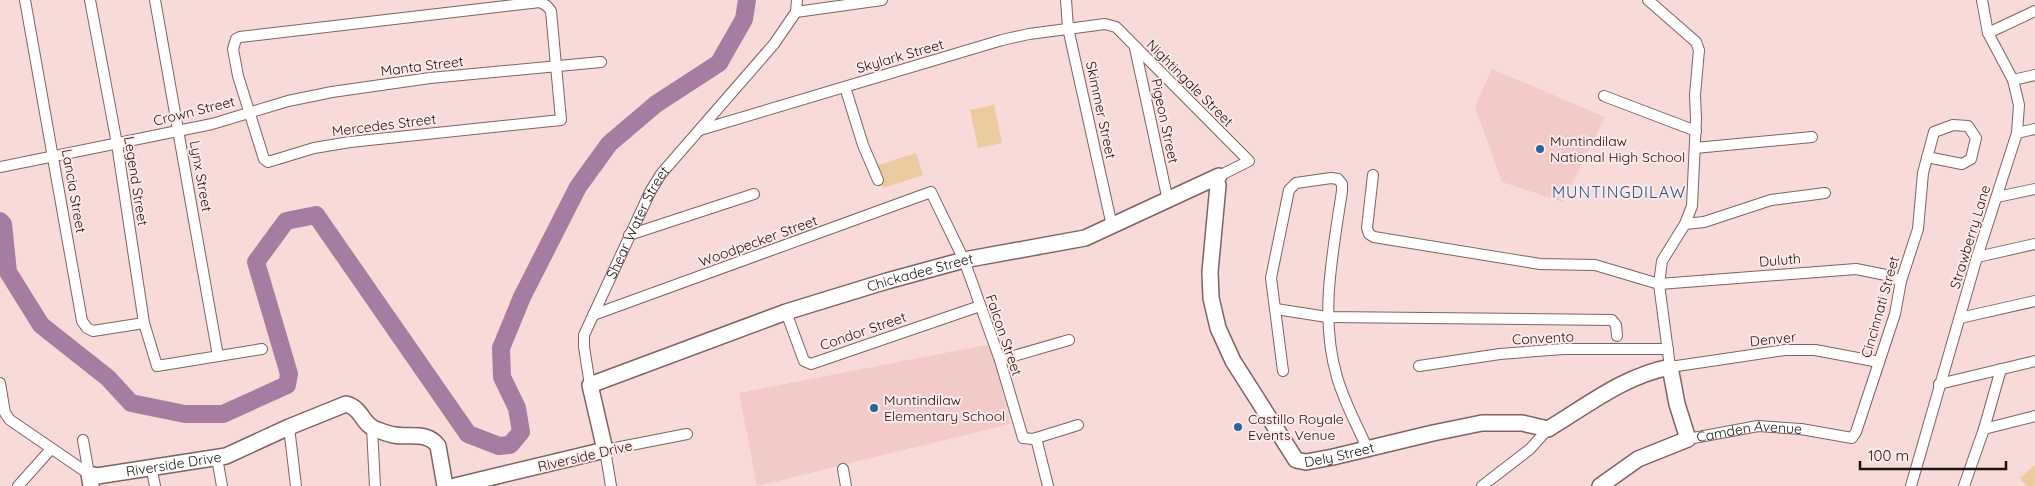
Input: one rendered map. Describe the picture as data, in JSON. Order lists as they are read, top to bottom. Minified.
{"streets":{"street":["Skylark Street","Manta Street","Nightingale Street","Skimmer Street","Crown Street","Pigeon Street","Mercedes Street","Lynx Street","Legend Street","Lancia Street","Shear Water Street","Strawberry Lane","Woodpecker Street","Duluth","Chickadee Street","Cincinnati Street","Condor Street","Falcon Street","Convento","Denver","Camden Avenue","Dely Street","Riverside Drive"]},"crossings":[["Skylark Street","Nightingale Street"],["Skylark Street","Skimmer Street"],["Skylark Street","Shear Water Street"],["Manta Street","Crown Street"],["Manta Street","Mercedes Street"],["Nightingale Street","Pigeon Street"],["Nightingale Street","Chickadee Street"],["Skimmer Street","Chickadee Street"],["Crown Street","Mercedes Street"],["Crown Street","Lynx Street"],["Crown Street","Legend Street"],["Crown Street","Lancia Street"],["Pigeon Street","Chickadee Street"],["Lynx Street","Legend Street"],["Legend Street","Lancia Street"],["Shear Water Street","Woodpecker Street"],["Shear Water Street","Chickadee Street"],["Shear Water Street","Riverside Drive"],["Woodpecker Street","Falcon Street"],["Duluth","Cincinnati Street"],["Chickadee Street","Condor Street"],["Chickadee Street","Falcon Street"],["Chickadee Street","Dely Street"],["Cincinnati Street","Denver"],["Cincinnati Street","Camden Avenue"],["Condor Street","Falcon Street"]],"districts":["MUNTINGDILAW"],"places":["Muntindilaw National High School","Muntindilaw Elementary School","Castillo Royale Events Venue"],"scale_bar":"100 m"}
